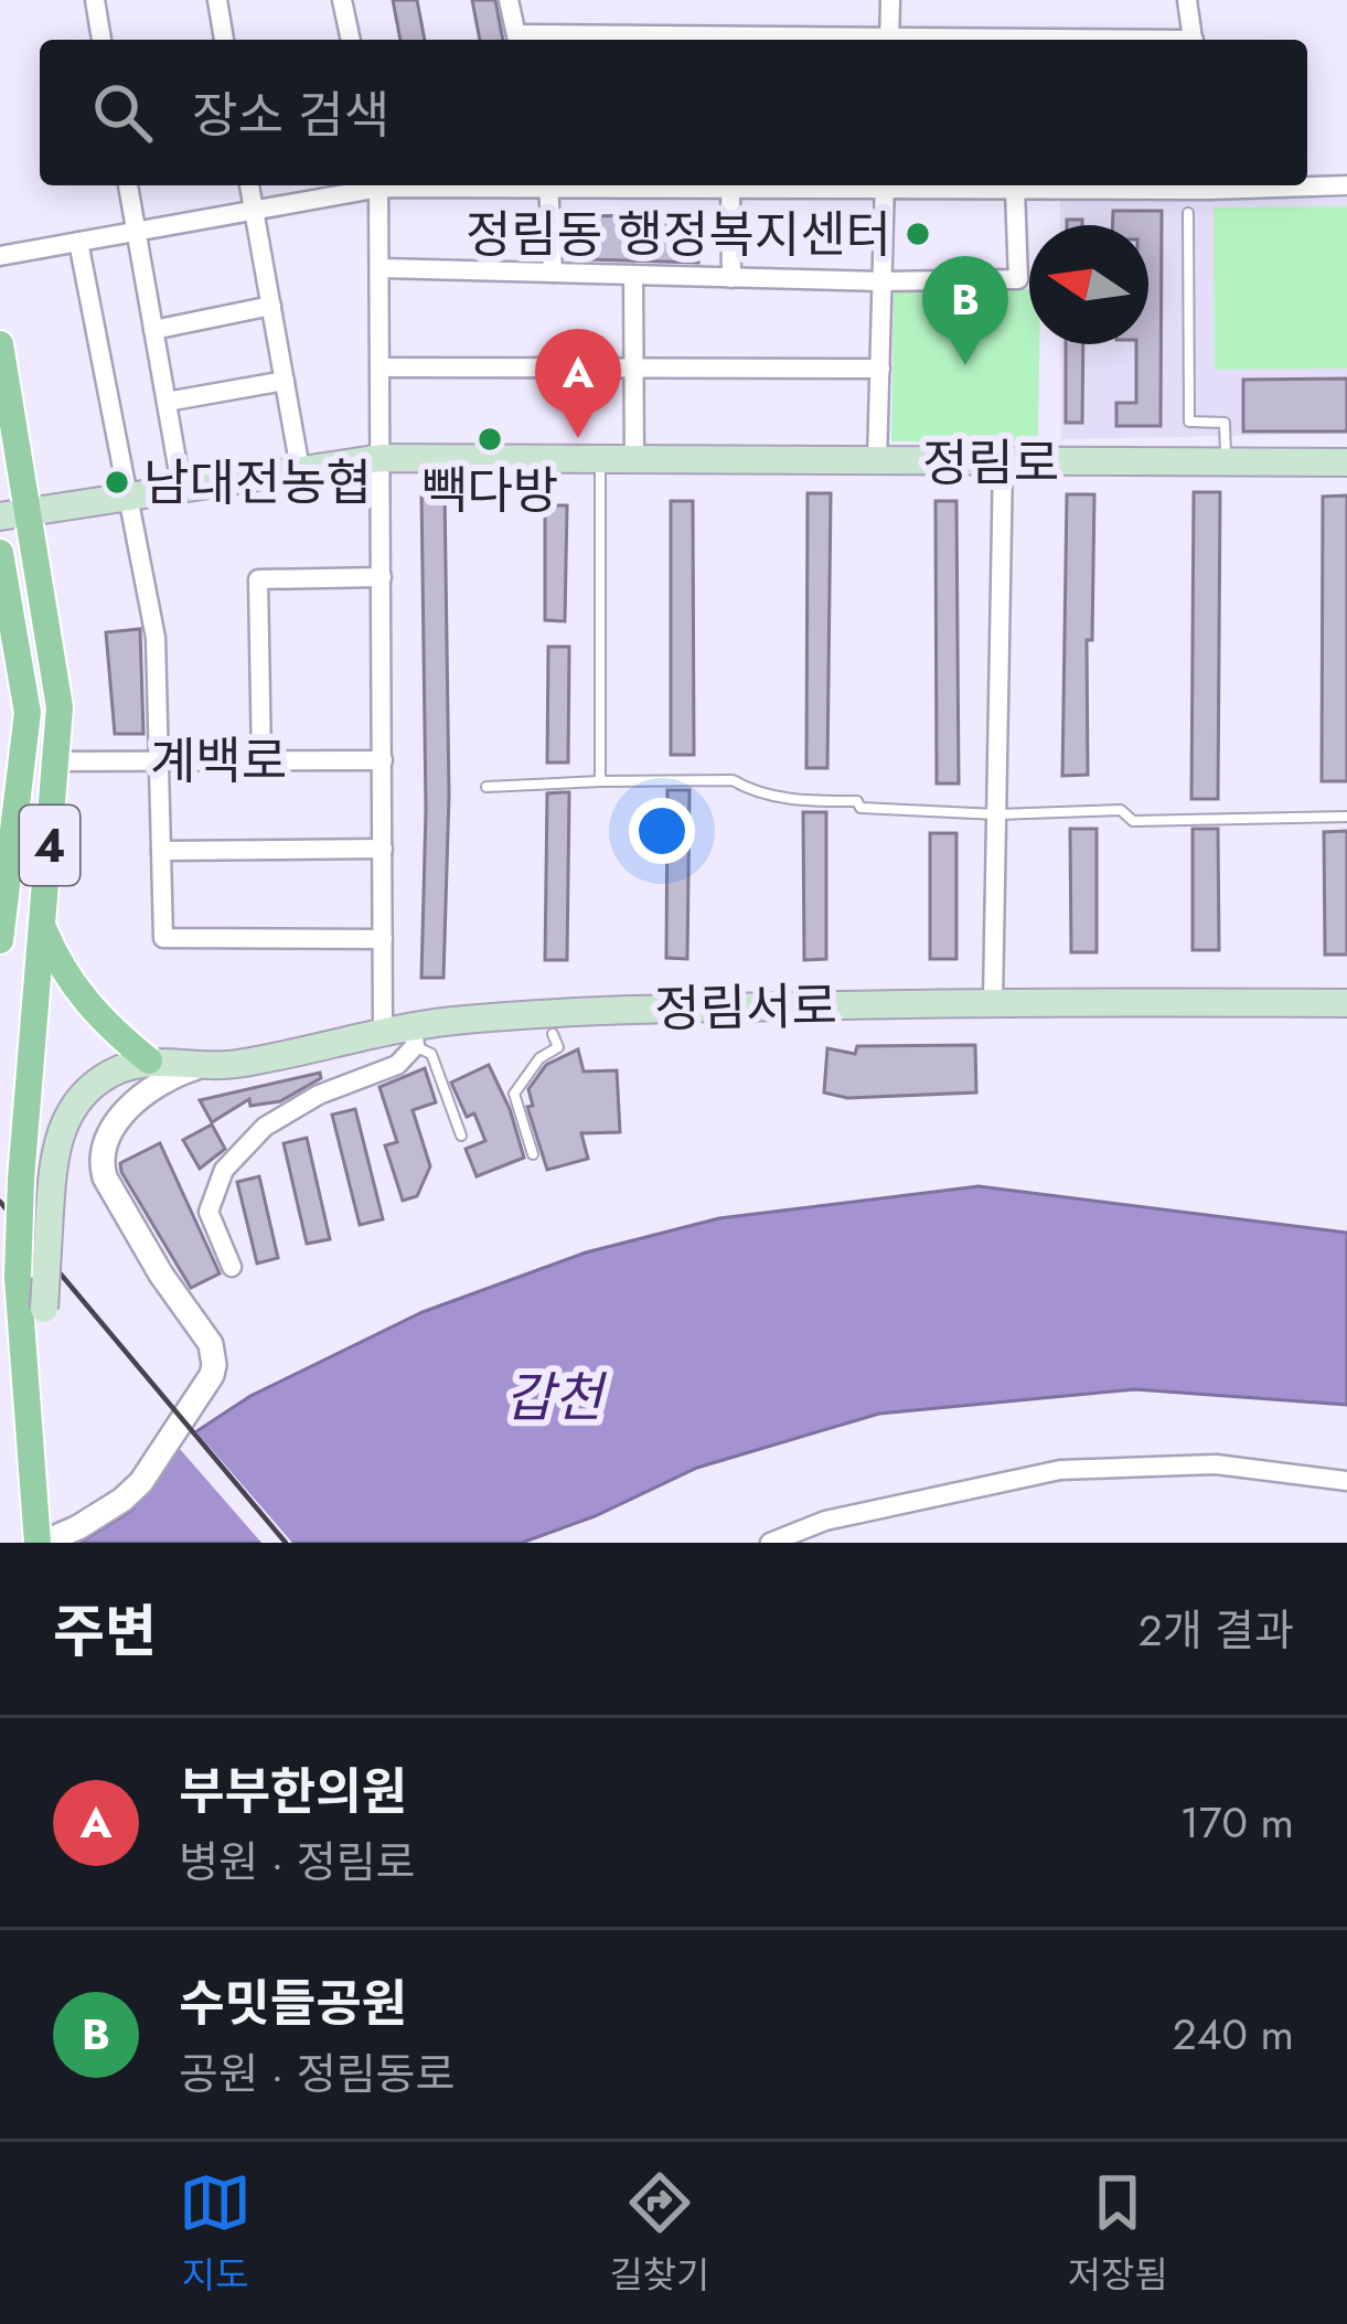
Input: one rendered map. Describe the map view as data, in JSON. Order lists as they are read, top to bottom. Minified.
{"streets":{"main road":["정림로","4","정림서로"],"street":["계백로"]},"crossings":[["정림로","4"],["계백로","4"]],"water":["갑천"],"places":["정림동 행정복지센터","빽다방","남대전농협"],"north":"left","page":{"search":"장소 검색","pins":["B","A"],"heading":["주변","2개 결과"],"list":[{"mark":"A","name":"부부한의원","note":"병원 · 정림로","value":"170 m"},{"mark":"B","name":"수밋들공원","note":"공원 · 정림동로","value":"240 m"}],"nav":["지도","길찾기","저장됨"]}}
